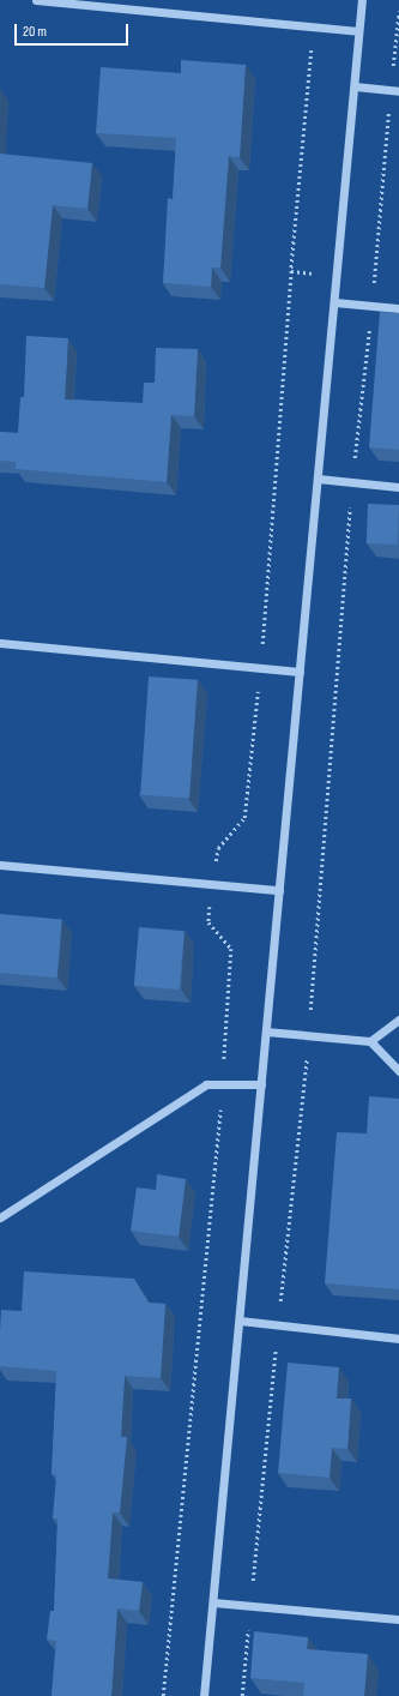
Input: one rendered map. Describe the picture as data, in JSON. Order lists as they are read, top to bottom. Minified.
{"scale_bar":"20 m"}
